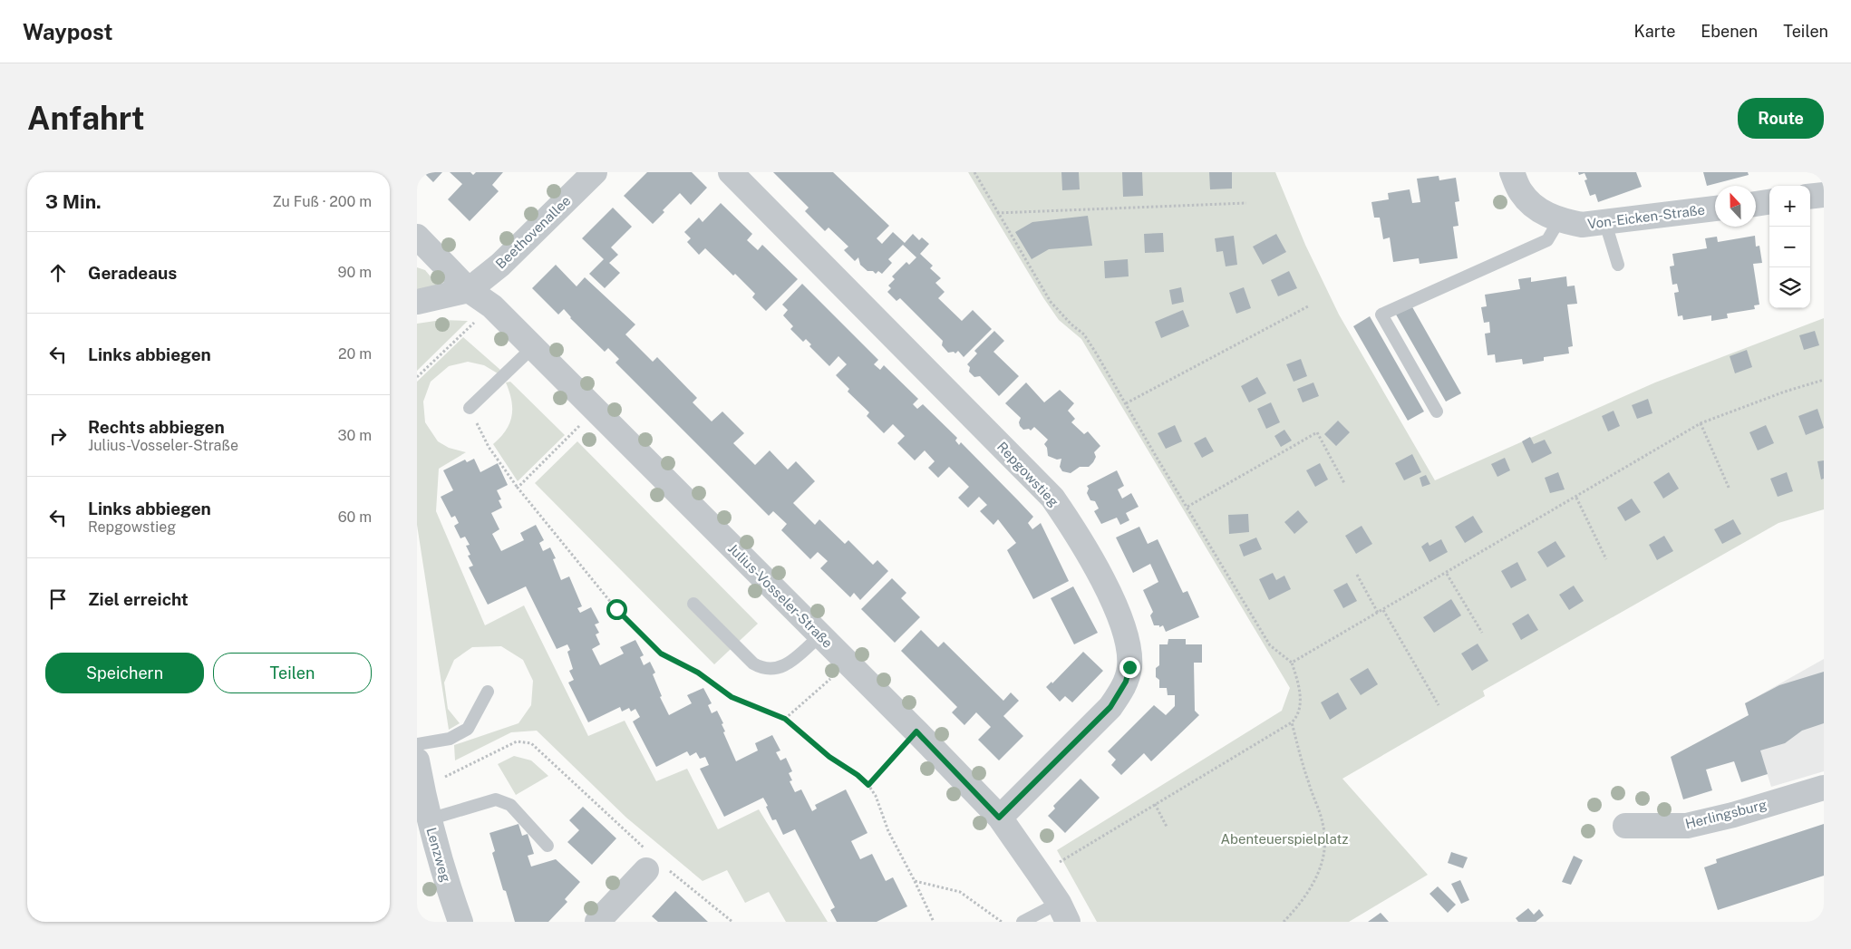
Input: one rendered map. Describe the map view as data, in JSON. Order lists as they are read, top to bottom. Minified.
{"streets":{"street":["Von-Eicken-Straße","Beethovenallee","Repgowstieg","Julius-Vosseler-Straße","Herlingsburg","Lenzweg"]},"crossings":[["Beethovenallee","Julius-Vosseler-Straße"],["Repgowstieg","Julius-Vosseler-Straße"]],"parks":["Abenteuerspielplatz"],"north":"top","page":{"header":"Waypost","nav":["Karte","Ebenen","Teilen"],"buttons":["Route",["Speichern","Teilen"]],"title":"Anfahrt","heading":["3 Min.","Zu Fuß · 200 m"],"map_buttons":["+","−"],"list":[["Geradeaus","90 m"],["Links abbiegen","20 m"],["Rechts abbiegen","Julius-Vosseler-Straße","30 m"],["Links abbiegen","Repgowstieg","60 m"],"Ziel erreicht"]}}
